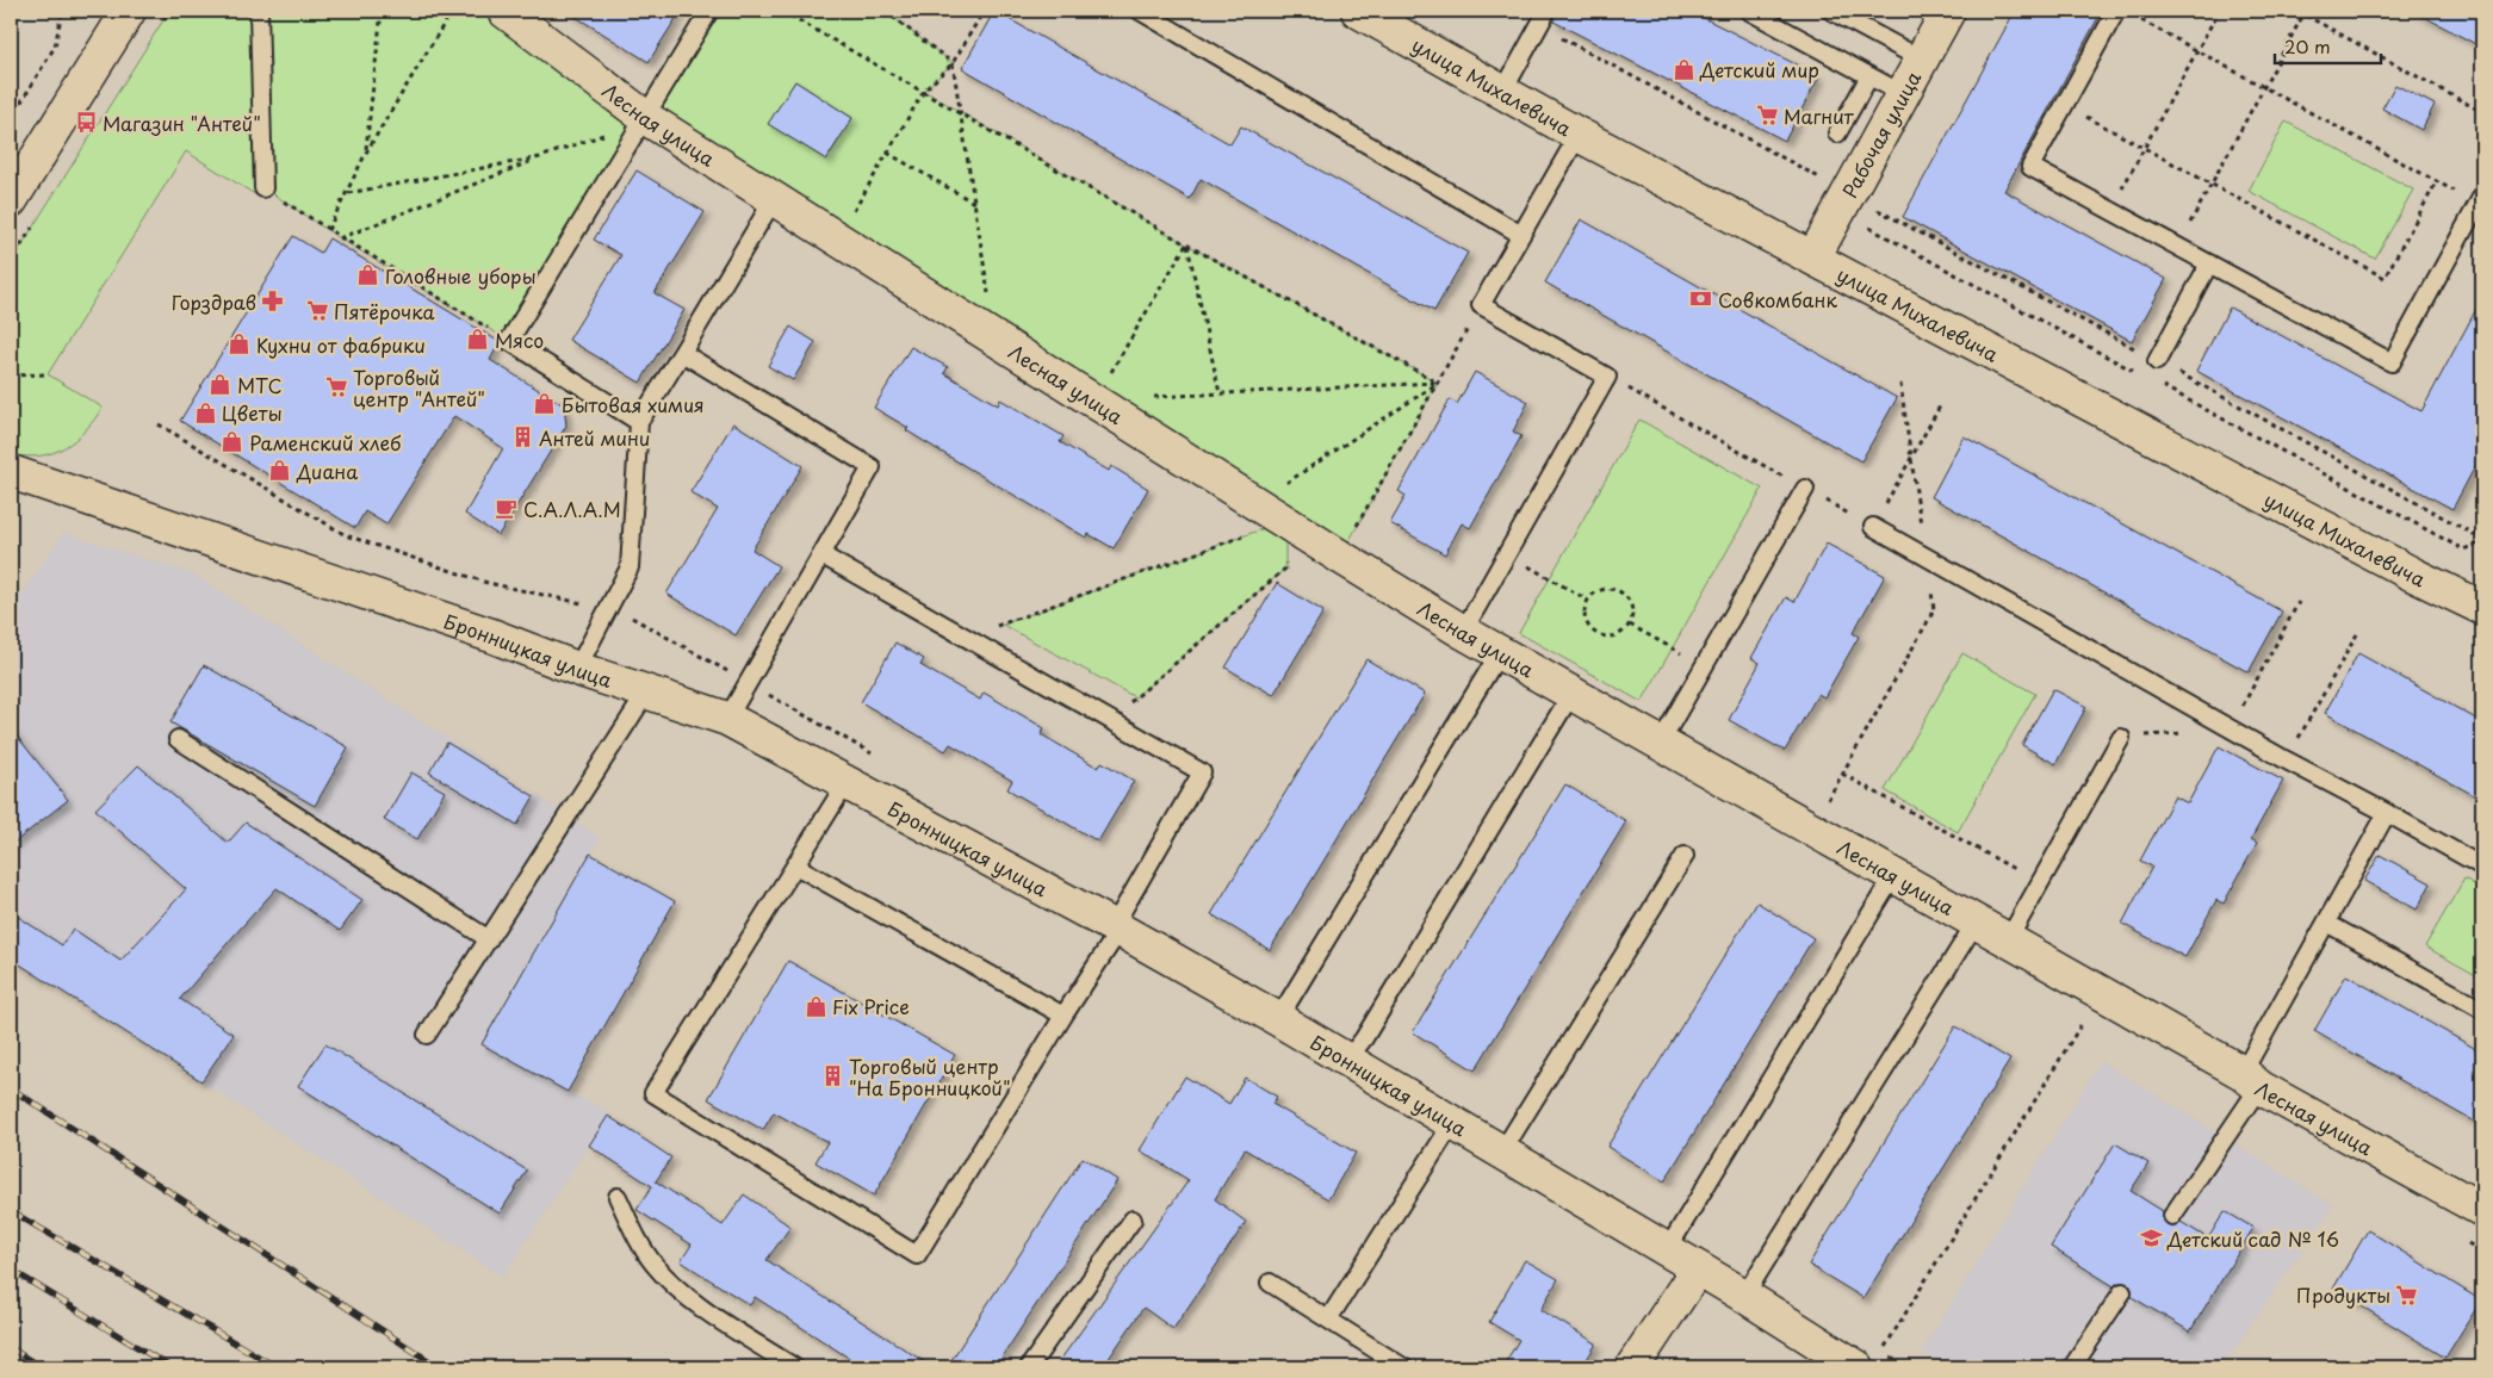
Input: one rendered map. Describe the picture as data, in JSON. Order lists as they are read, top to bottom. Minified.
{"streets":{"street":["улица Михалевича","Лесная улица","Рабочая улица","Бронницкая улица"]},"crossings":[["улица Михалевича","Рабочая улица"]],"places":{"shop":["Детский мир","Головные уборы","Мясо","Кухни от фабрики","МТС","Бытовая химия","Цветы","Раменский хлеб","Диана","Fix Price"],"supermarket":["Магнит","Пятёрочка","Торговый центр \"Антей\"","Продукты"],"bus stop":["Магазин \"Антей\""],"bank":["Совкомбанк"],"pharmacy":["Горздрав"],"building":["Антей мини","Торговый центр \"На Бронницкой\""],"cafe":["С.А.Л.А.М"],"school or university":["Детский сад № 16"]},"scale_bar":"20 m"}
